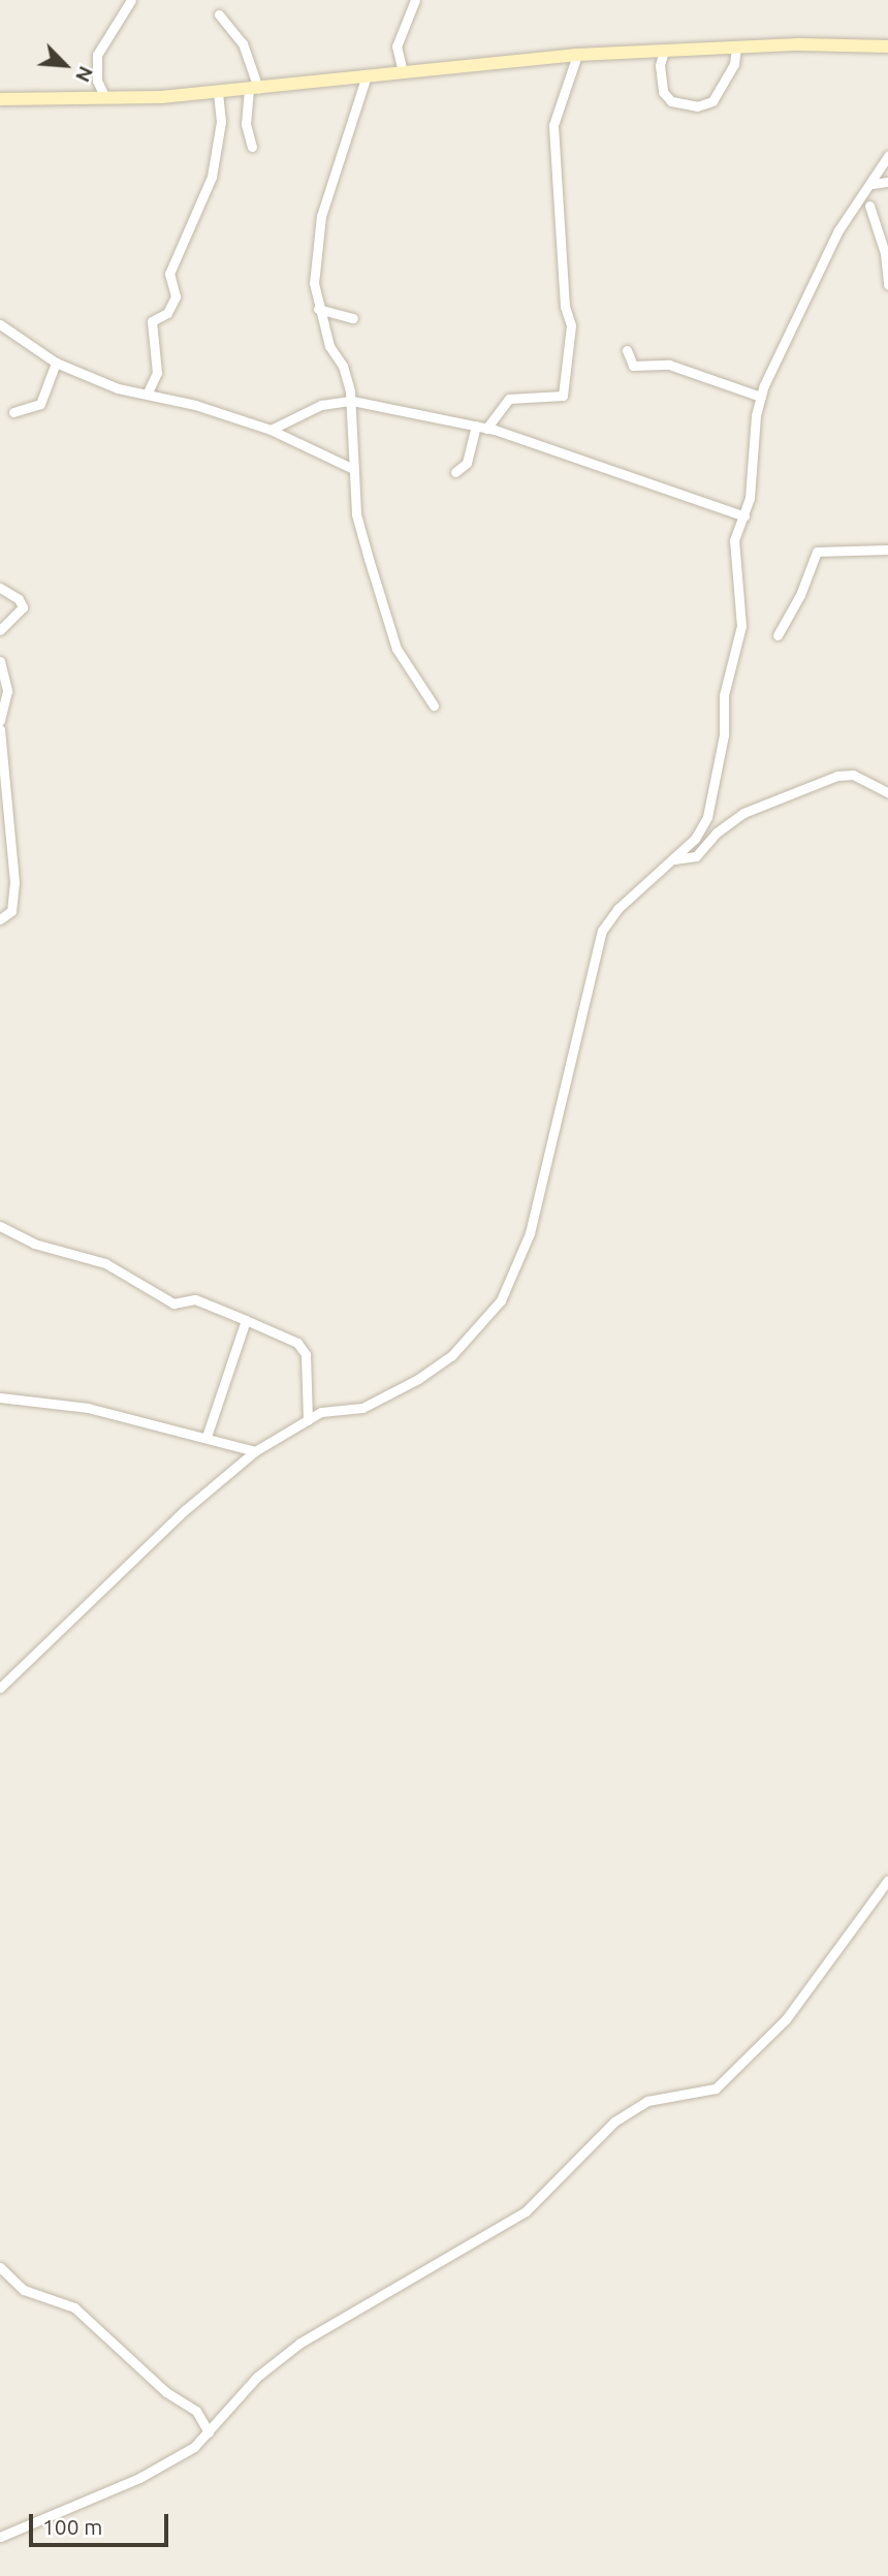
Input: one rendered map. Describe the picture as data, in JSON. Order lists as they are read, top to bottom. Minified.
{"scale_bar":"100 m","north":"bottom right"}
